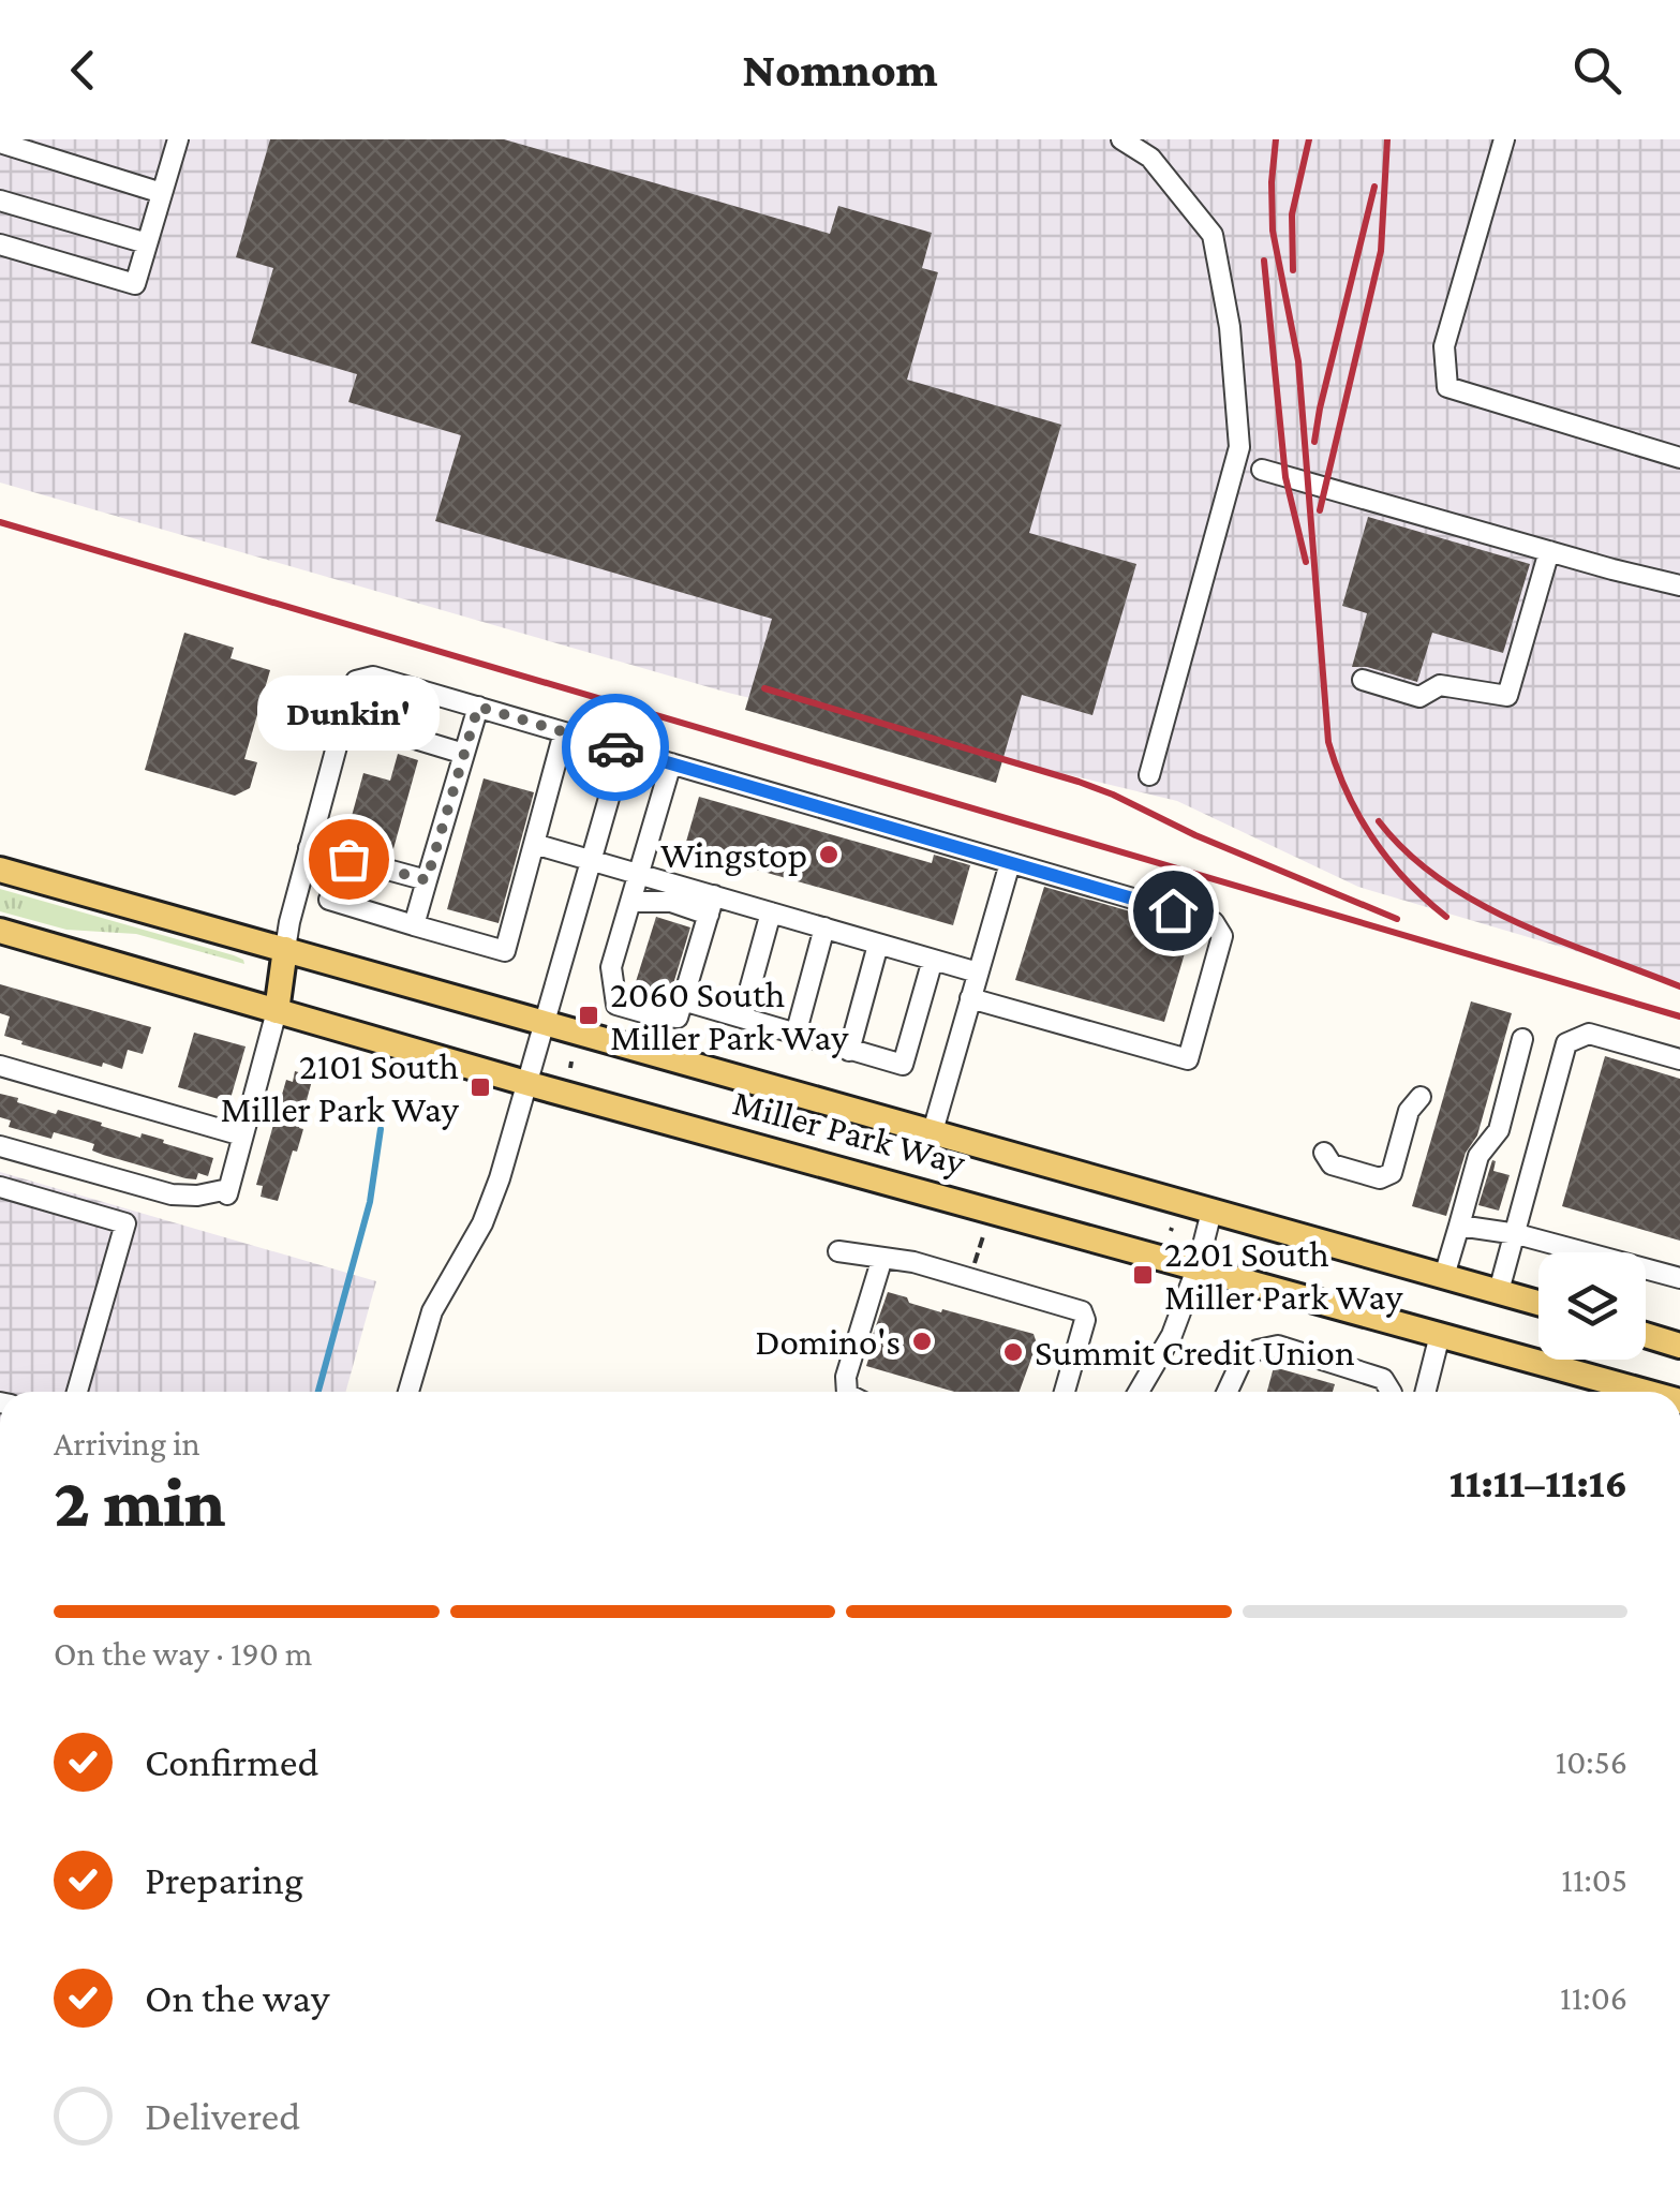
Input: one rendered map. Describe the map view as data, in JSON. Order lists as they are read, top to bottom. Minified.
{"streets":{"main road":["Miller Park Way"]},"places":{"other":["Wingstop","Dunkin'","Domino's","Summit Credit Union"],"transit":["2060 South Miller Park Way","2101 South Miller Park Way","2201 South Miller Park Way"]},"page":{"header":"Nomnom","bubble":"Dunkin'","heading":["2 min","Arriving in","11:11–11:16"],"bar":"On the way · 190 m","list":[["Confirmed","10:56"],["Preparing","11:05"],["On the way","11:06"],"Delivered"]}}
